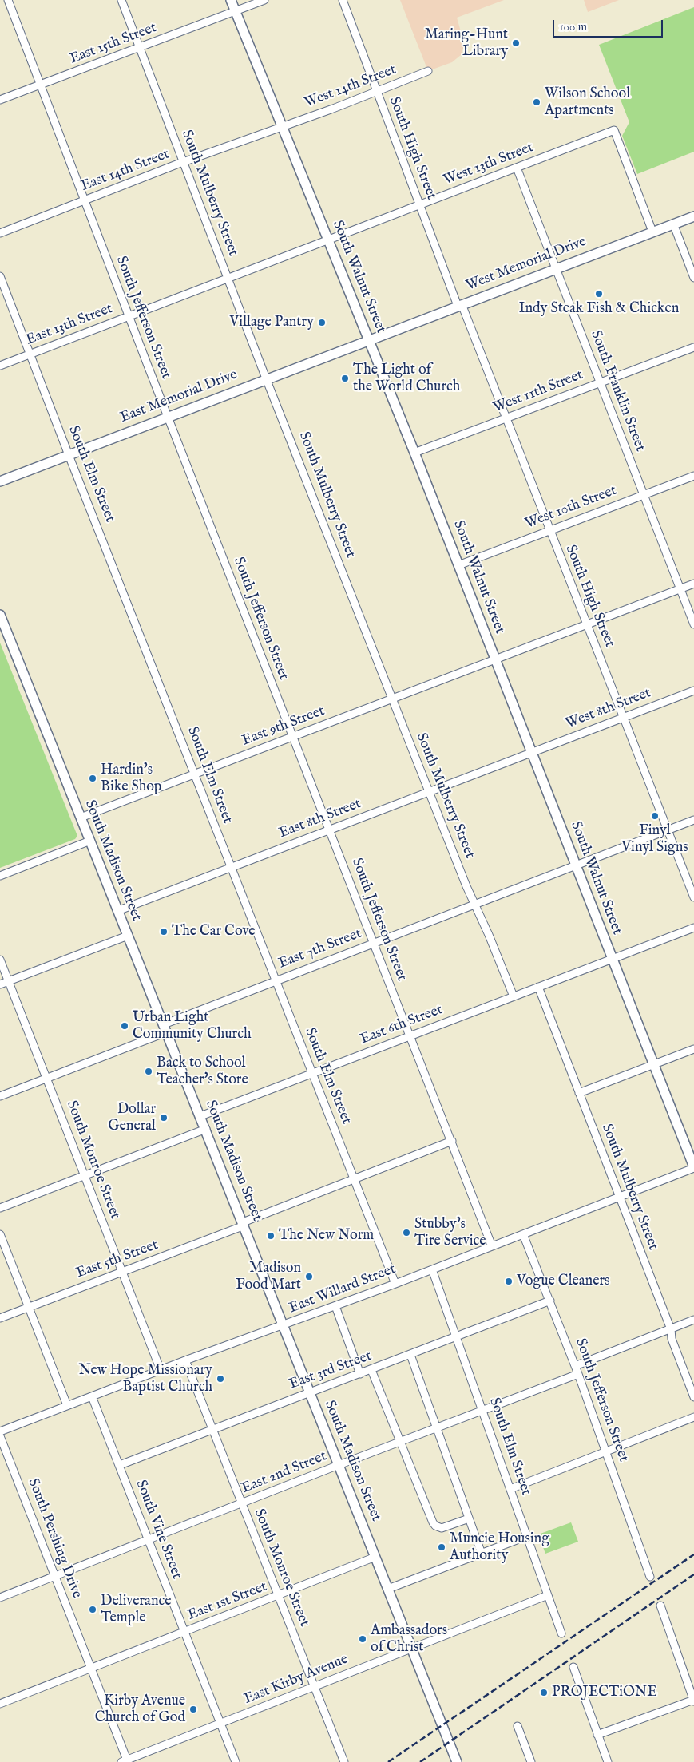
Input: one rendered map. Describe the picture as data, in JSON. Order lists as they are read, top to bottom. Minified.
{"streets":{"main road":["West Memorial Drive","South Walnut Street","East Memorial Drive","South Madison Street"],"street":["East 15th Street","West 14th Street","South High Street","West 13th Street","East 14th Street","South Mulberry Street","South Jefferson Street","East 13th Street","South Franklin Street","West 11th Street","South Elm Street","West 10th Street","West 8th Street","East 9th Street","East 8th Street","East 7th Street","East 6th Street","South Monroe Street","East 5th Street","East Willard Street","East 3rd Street","East 2nd Street","South Vine Street","South Pershing Drive","East 1st Street","East Kirby Avenue"]},"crossings":[["East 15th Street","South Mulberry Street"],["East 15th Street","South Walnut Street"],["East 15th Street","South Jefferson Street"],["West 14th Street","South High Street"],["West 14th Street","East 14th Street"],["West 14th Street","South Walnut Street"],["South High Street","West 13th Street"],["South High Street","West Memorial Drive"],["South High Street","West 11th Street"],["South High Street","West 10th Street"],["South High Street","West 8th Street"],["South High Street","East 9th Street"],["South High Street","East 7th Street"],["West 13th Street","West Memorial Drive"],["West 13th Street","South Walnut Street"],["West 13th Street","East 13th Street"],["West 13th Street","South Franklin Street"],["East 14th Street","South Mulberry Street"],["East 14th Street","South Walnut Street"],["East 14th Street","South Jefferson Street"],["South Mulberry Street","East 13th Street"],["South Mulberry Street","East Memorial Drive"],["South Mulberry Street","East 9th Street"],["South Mulberry Street","East 8th Street"],["South Mulberry Street","East 7th Street"],["South Mulberry Street","East 6th Street"],["South Mulberry Street","East Willard Street"],["West Memorial Drive","South Walnut Street"],["West Memorial Drive","South Franklin Street"],["West Memorial Drive","East Memorial Drive"],["South Walnut Street","East 13th Street"],["South Walnut Street","West 11th Street"],["South Walnut Street","East Memorial Drive"],["South Walnut Street","West 10th Street"],["South Walnut Street","West 8th Street"],["South Walnut Street","East 9th Street"],["South Walnut Street","East 8th Street"],["South Walnut Street","East 7th Street"],["South Walnut Street","East 6th Street"],["South Walnut Street","East Willard Street"],["South Jefferson Street","East 13th Street"],["South Jefferson Street","East Memorial Drive"],["South Jefferson Street","East 9th Street"],["South Jefferson Street","East 8th Street"],["South Jefferson Street","East 7th Street"],["South Jefferson Street","East 6th Street"],["South Jefferson Street","East 5th Street"],["South Jefferson Street","East Willard Street"],["South Jefferson Street","East 3rd Street"],["South Jefferson Street","East 2nd Street"],["East 13th Street","South Elm Street"],["South Franklin Street","West 11th Street"],["South Franklin Street","West 10th Street"],["South Franklin Street","East 9th Street"],["East Memorial Drive","South Elm Street"],["South Elm Street","East 9th Street"],["South Elm Street","East 8th Street"],["South Elm Street","East 7th Street"],["South Elm Street","East 6th Street"],["South Elm Street","East 5th Street"],["South Elm Street","East Willard Street"],["South Elm Street","East 3rd Street"],["South Elm Street","East 2nd Street"],["South Elm Street","East Kirby Avenue"],["West 8th Street","East 8th Street"],["East 9th Street","South Madison Street"],["East 8th Street","South Madison Street"],["South Madison Street","East 7th Street"],["South Madison Street","East 6th Street"],["South Madison Street","East 5th Street"],["South Madison Street","East Willard Street"],["South Madison Street","East 3rd Street"],["South Madison Street","East 2nd Street"],["South Madison Street","East 1st Street"],["South Madison Street","East Kirby Avenue"],["East 7th Street","South Monroe Street"],["South Monroe Street","East 5th Street"],["South Monroe Street","East Willard Street"],["South Monroe Street","East 3rd Street"],["South Monroe Street","East 2nd Street"],["South Monroe Street","East 1st Street"],["South Monroe Street","East Kirby Avenue"],["East Willard Street","South Vine Street"],["East 3rd Street","South Vine Street"],["East 2nd Street","South Vine Street"],["East 2nd Street","South Pershing Drive"],["South Vine Street","East 1st Street"],["South Vine Street","East Kirby Avenue"],["South Pershing Drive","East 1st Street"],["South Pershing Drive","East Kirby Avenue"]],"places":["Maring-Hunt Library","Wilson School Apartments","Indy Steak Fish & Chicken","Village Pantry","The Light of the World Church","Hardin's Bike Shop","Finyl Vinyl Signs","The Car Cove","Urban Light Community Church","Back to School Teacher's Store","Dollar General","Stubby's Tire Service","The New Norm","Madison Food Mart","Vogue Cleaners","New Hope Missionary Baptist Church","Muncie Housing Authority","Deliverance Temple","Ambassadors of Christ","PROJECTiONE","Kirby Avenue Church of God"],"scale_bar":"100 m"}
